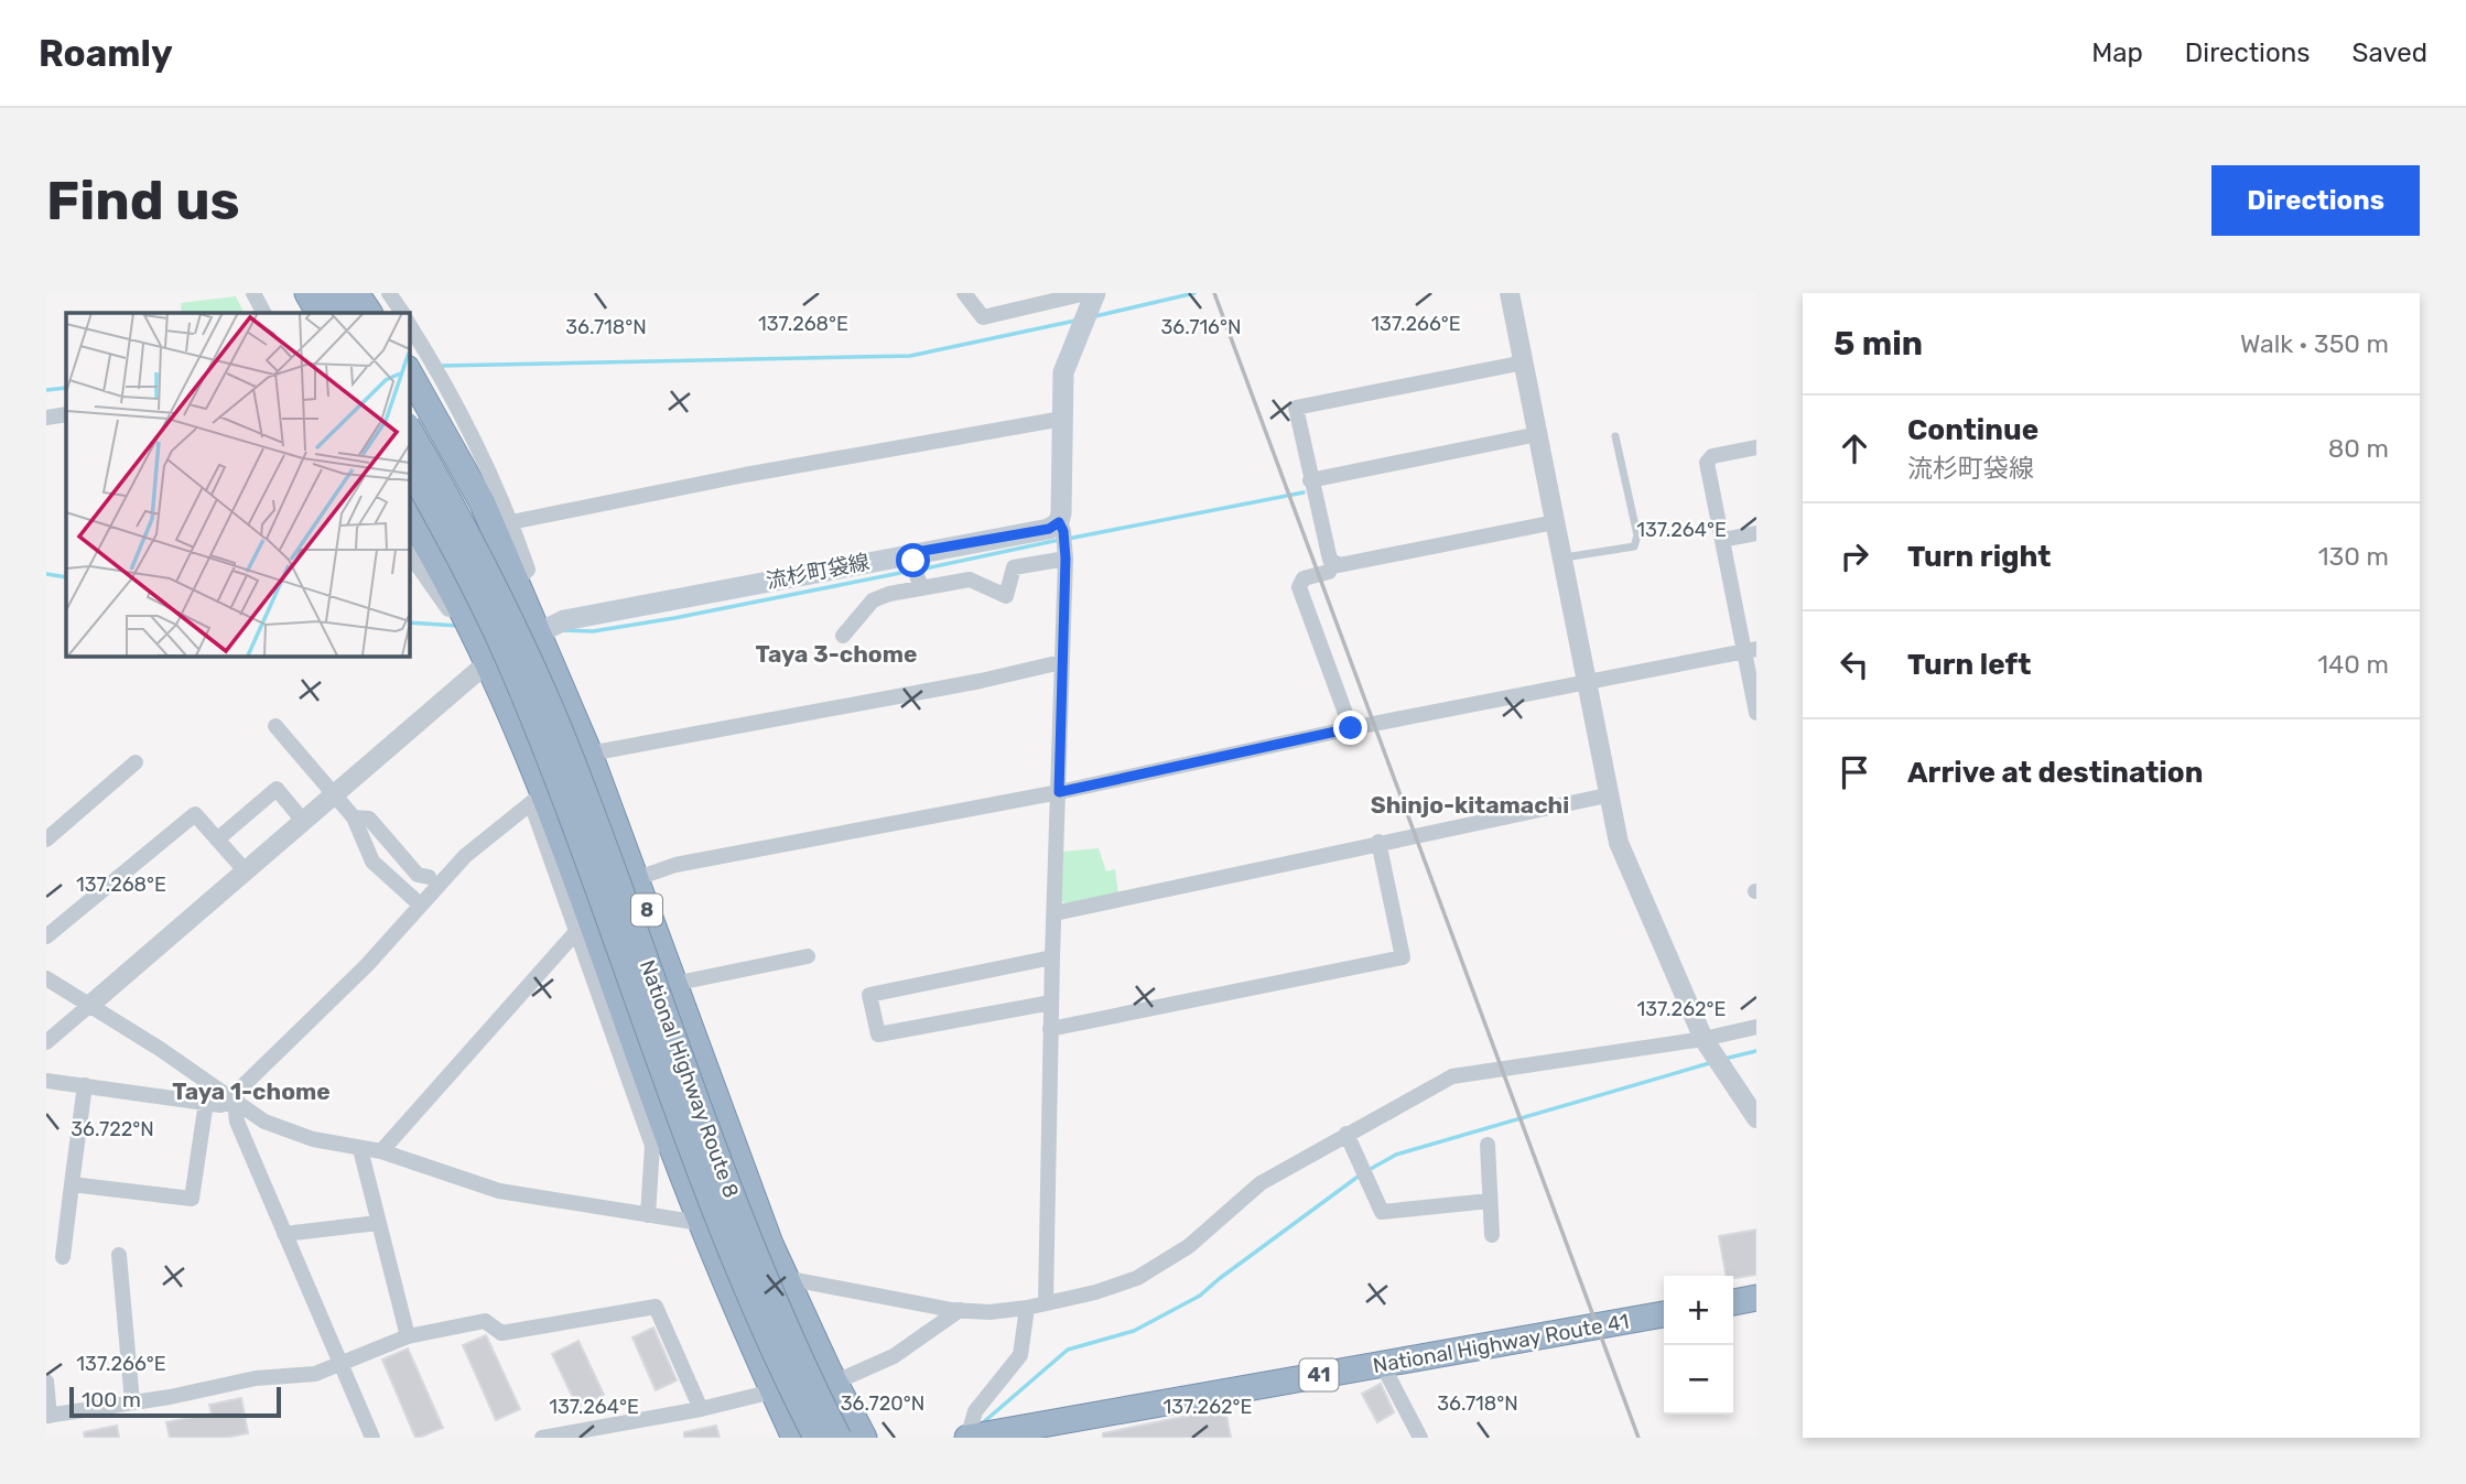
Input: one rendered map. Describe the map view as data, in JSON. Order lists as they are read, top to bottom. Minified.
{"streets":{"highway":["8","National Highway Route 8","National Highway Route 41","41"],"main road":["流杉町袋線"]},"crossings":[["流杉町袋線","8"]],"districts":["Taya 3-chome","Shinjo-kitamachi","Taya 1-chome"],"scale_bar":"100 m","page":{"header":"Roamly","nav":["Map","Directions","Saved"],"buttons":"Directions","title":"Find us","heading":["5 min","Walk · 350 m"],"list":[["Continue","流杉町袋線","80 m"],["Turn right","130 m"],["Turn left","140 m"],"Arrive at destination"],"map_buttons":["+","−"],"scale":"100 m"},"coordinates":["137.266°E","137.268°E","36.718°N","36.716°N","137.264°E","137.262°E","36.722°N","36.720°N"]}
